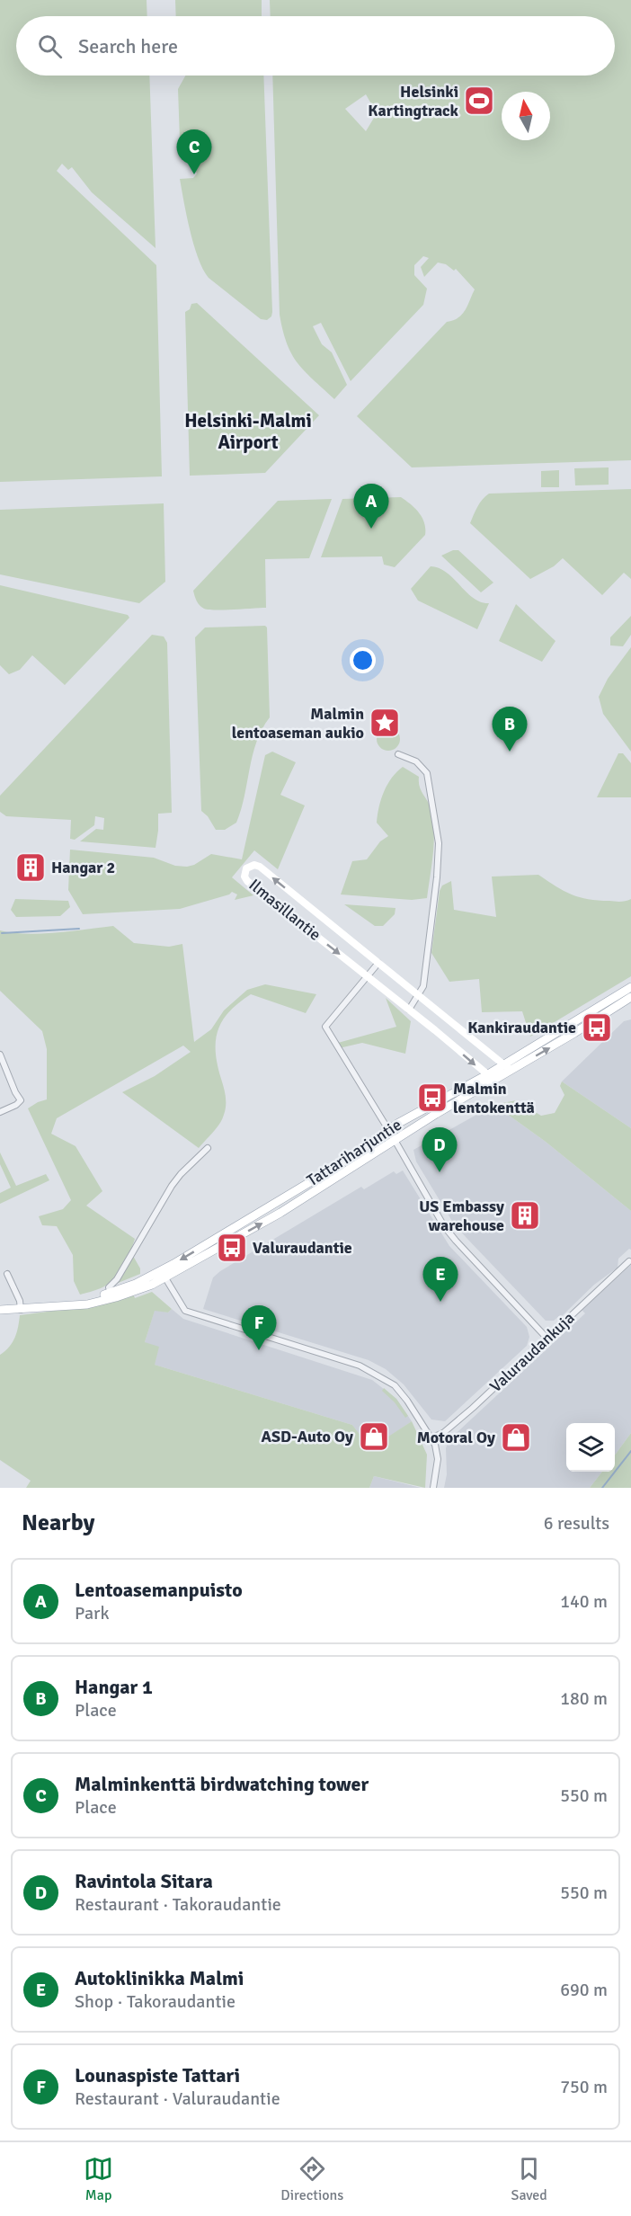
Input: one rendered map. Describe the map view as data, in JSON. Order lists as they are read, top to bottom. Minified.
{"streets":{"main road":["Ilmasillantie","Tattariharjuntie"],"street":["Valuraudankuja"]},"crossings":[["Ilmasillantie","Tattariharjuntie"]],"districts":["Helsinki-Malmi Airport"],"places":{"sports":["Helsinki Kartingtrack"],"place":["Malmin lentoaseman aukio"],"building":["Hangar 2","US Embassy warehouse"],"bus stop":["Kankiraudantie","Malmin lentokenttä","Valuraudantie"],"shop":["ASD-Auto Oy","Motoral Oy"]},"north":"top","page":{"search":"Search here","pins":["C","A","B","D","E","F"],"heading":["Nearby","6 results"],"list":[{"mark":"A","name":"Lentoasemanpuisto","note":"Park","value":"140 m"},{"mark":"B","name":"Hangar 1","note":"Place","value":"180 m"},{"mark":"C","name":"Malminkenttä birdwatching tower","note":"Place","value":"550 m"},{"mark":"D","name":"Ravintola Sitara","note":"Restaurant · Takoraudantie","value":"550 m"},{"mark":"E","name":"Autoklinikka Malmi","note":"Shop · Takoraudantie","value":"690 m"},{"mark":"F","name":"Lounaspiste Tattari","note":"Restaurant · Valuraudantie","value":"750 m"}],"nav":["Map","Directions","Saved"]}}
